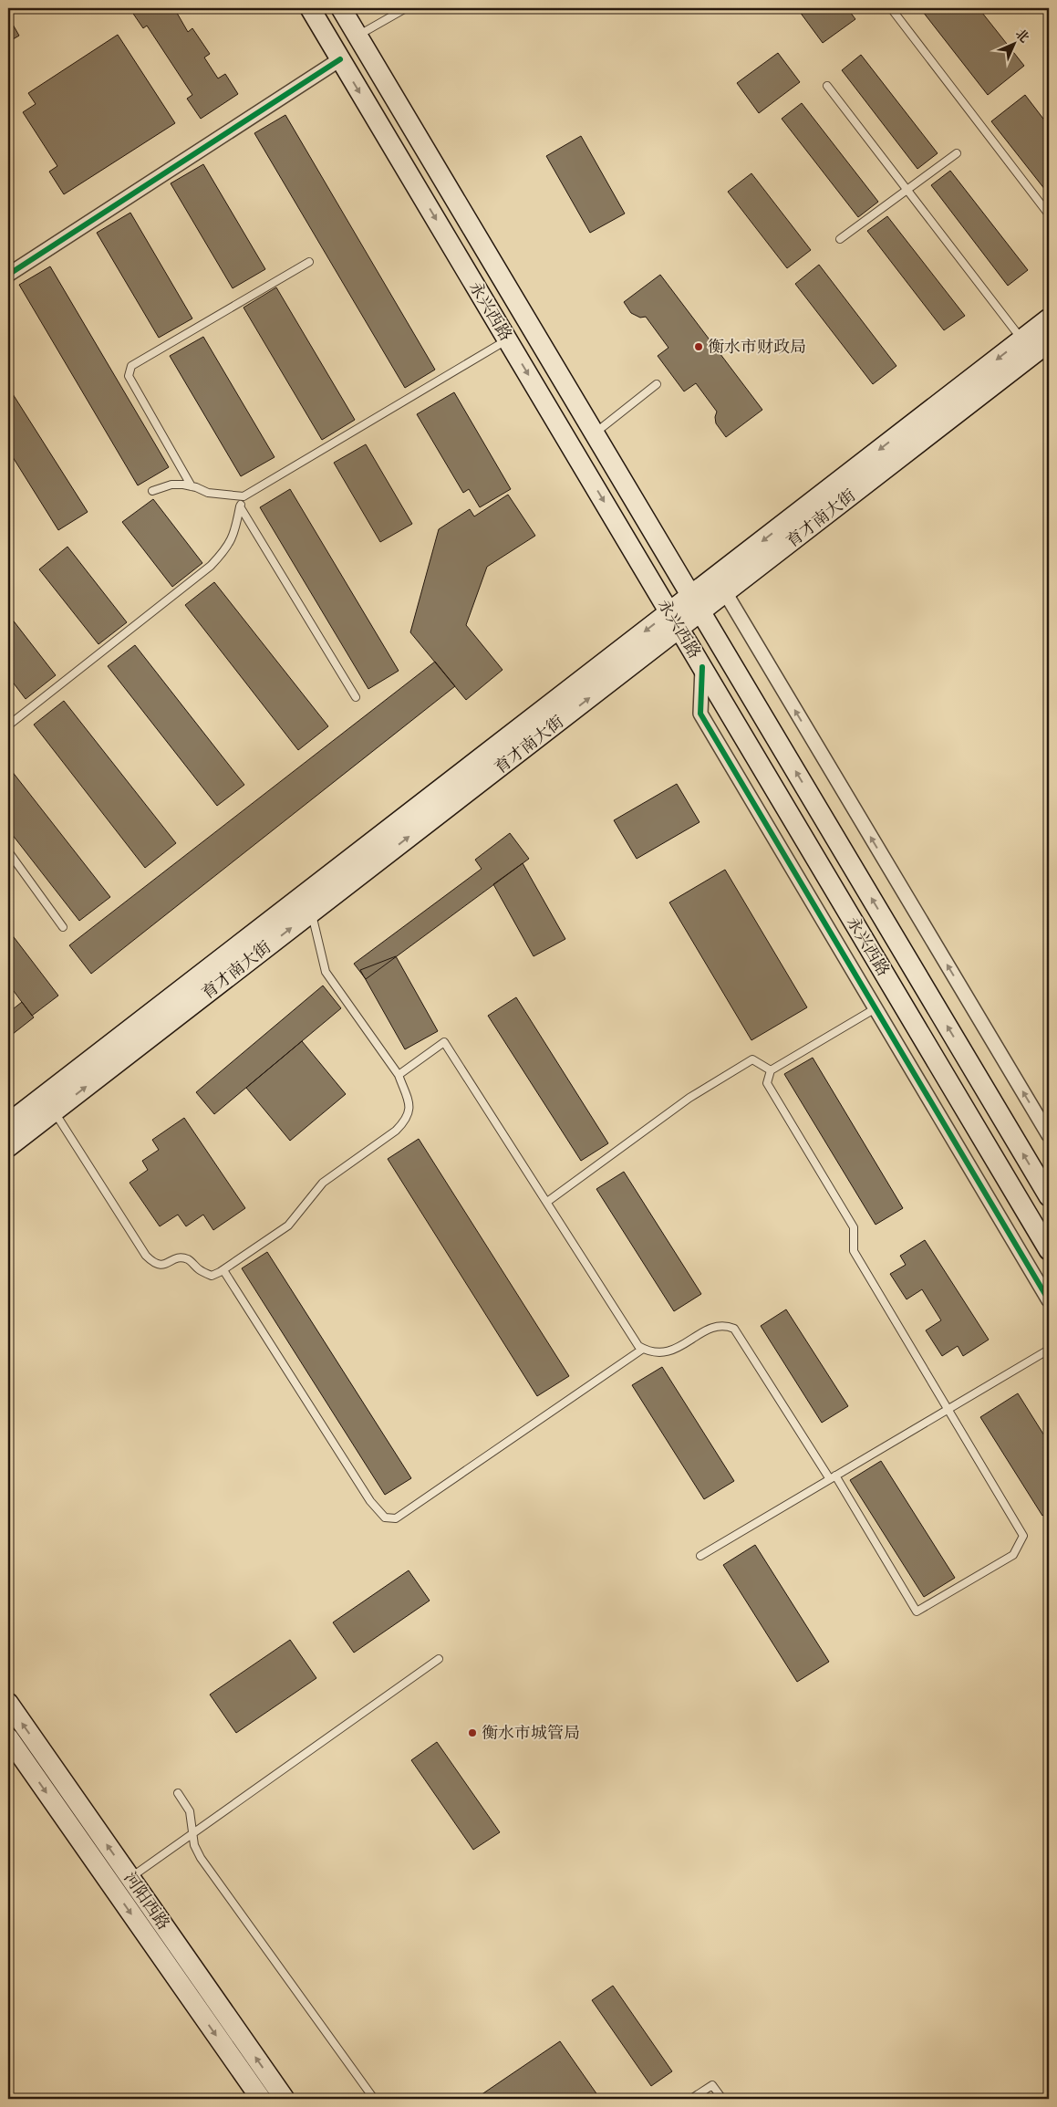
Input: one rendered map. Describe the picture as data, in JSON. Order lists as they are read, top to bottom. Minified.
{"streets":{"main road":["永兴西路","育才南大街","河阳西路"]},"crossings":[["永兴西路","育才南大街"]],"places":["衡水市财政局","衡水市城管局"],"north":"top right"}
